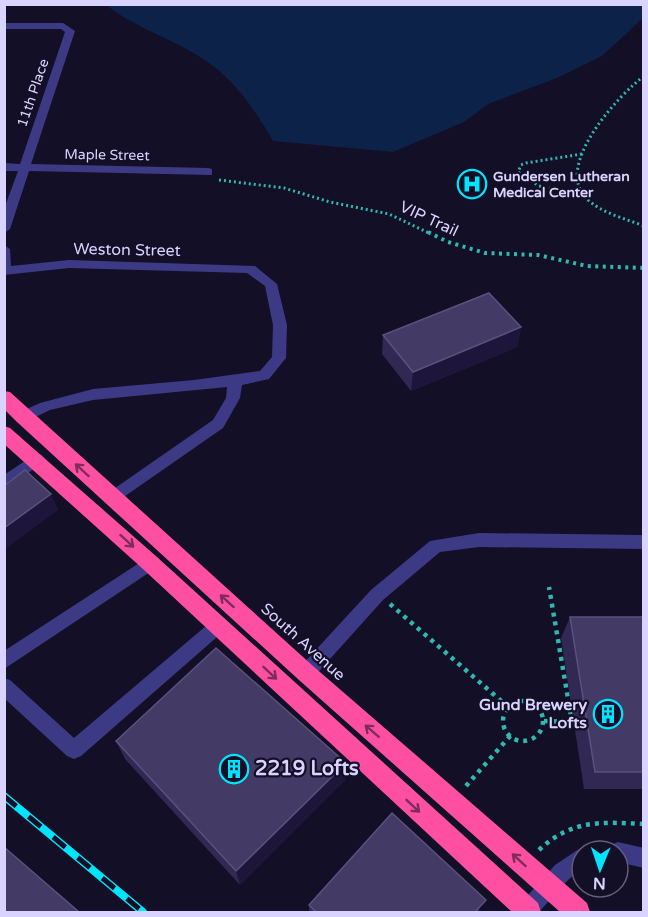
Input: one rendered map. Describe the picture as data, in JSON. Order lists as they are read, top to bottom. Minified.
{"streets":{"highway":["South Avenue"],"street":["11th Place","Maple Street","Weston Street"],"path":["VIP Trail"]},"crossings":[["11th Place","Maple Street"],["Maple Street","VIP Trail"]],"places":{"hospital":["Gundersen Lutheran Medical Center"],"building":["Gund Brewery Lofts","2219 Lofts"]},"north":"bottom"}
